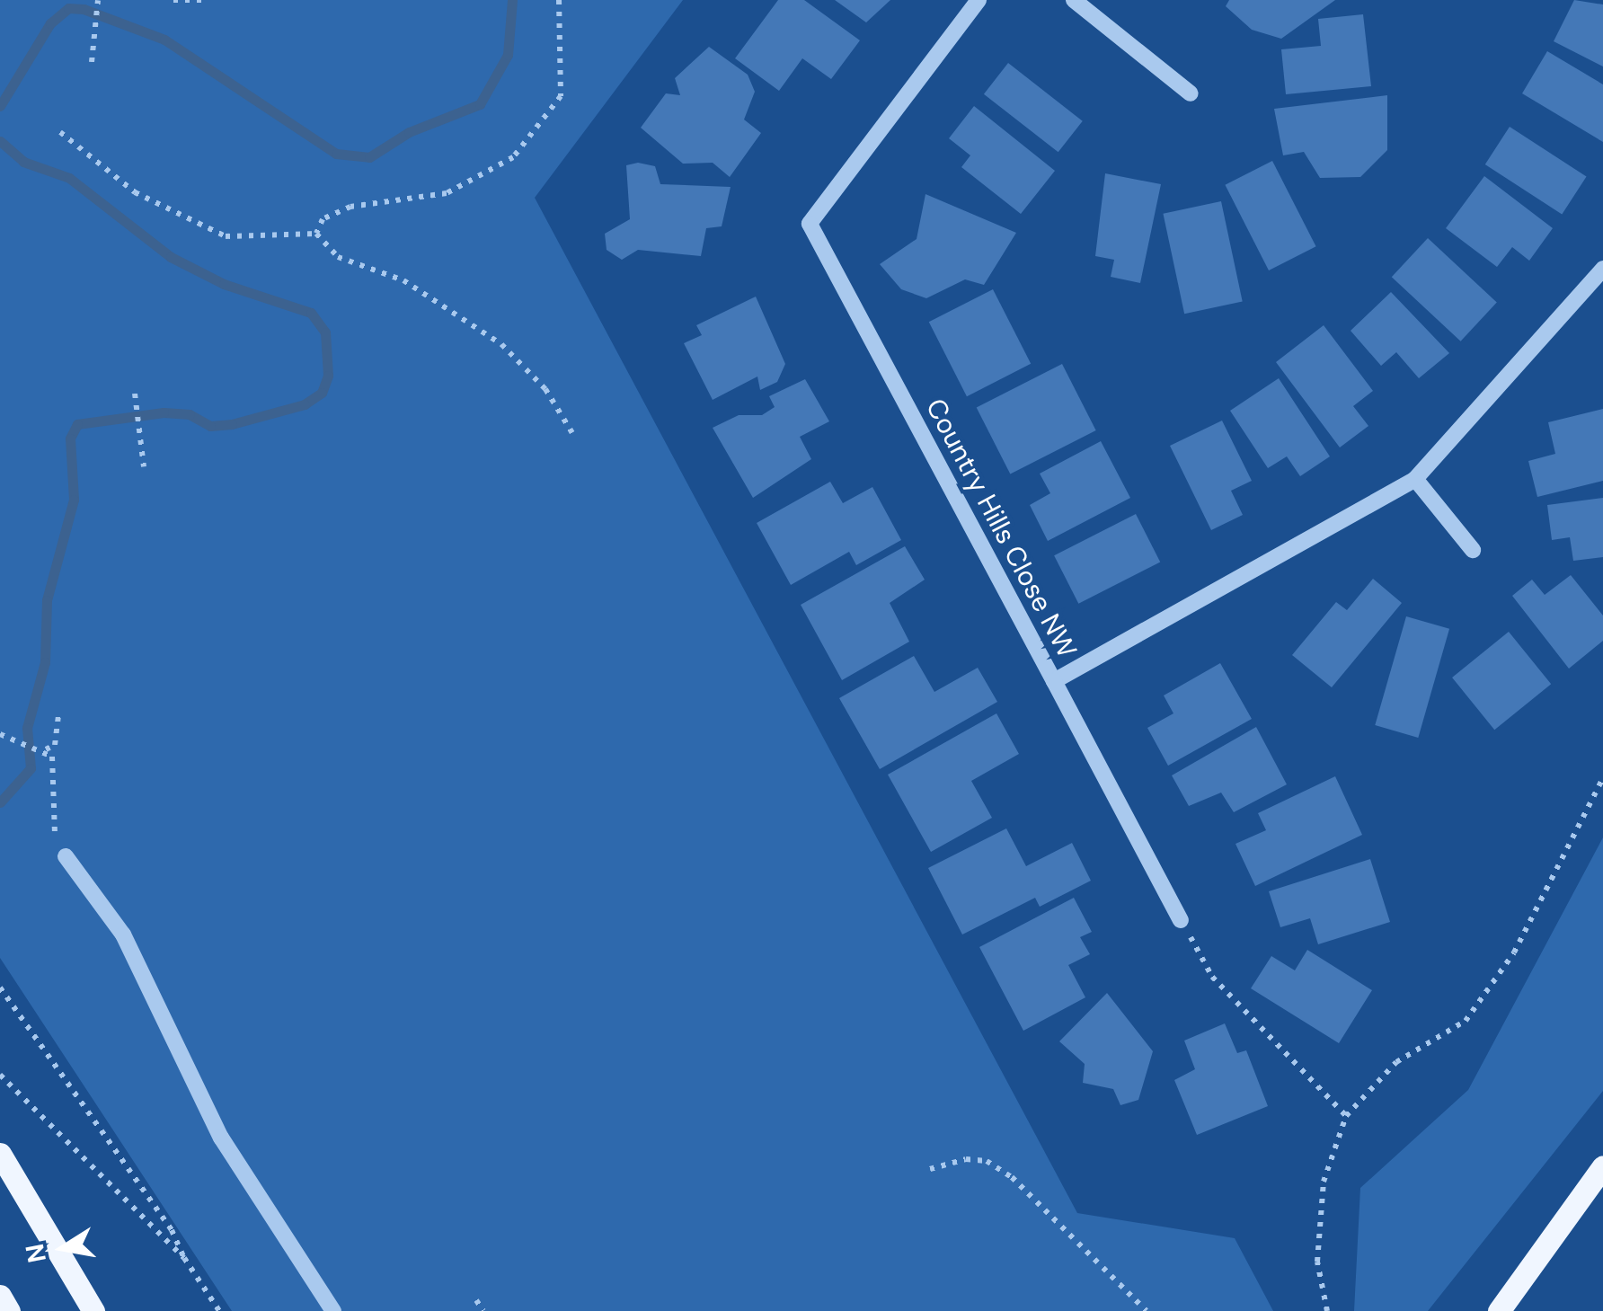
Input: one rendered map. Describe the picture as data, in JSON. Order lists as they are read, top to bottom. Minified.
{"streets":{"street":["Country Hills Close NW"]},"north":"left"}
